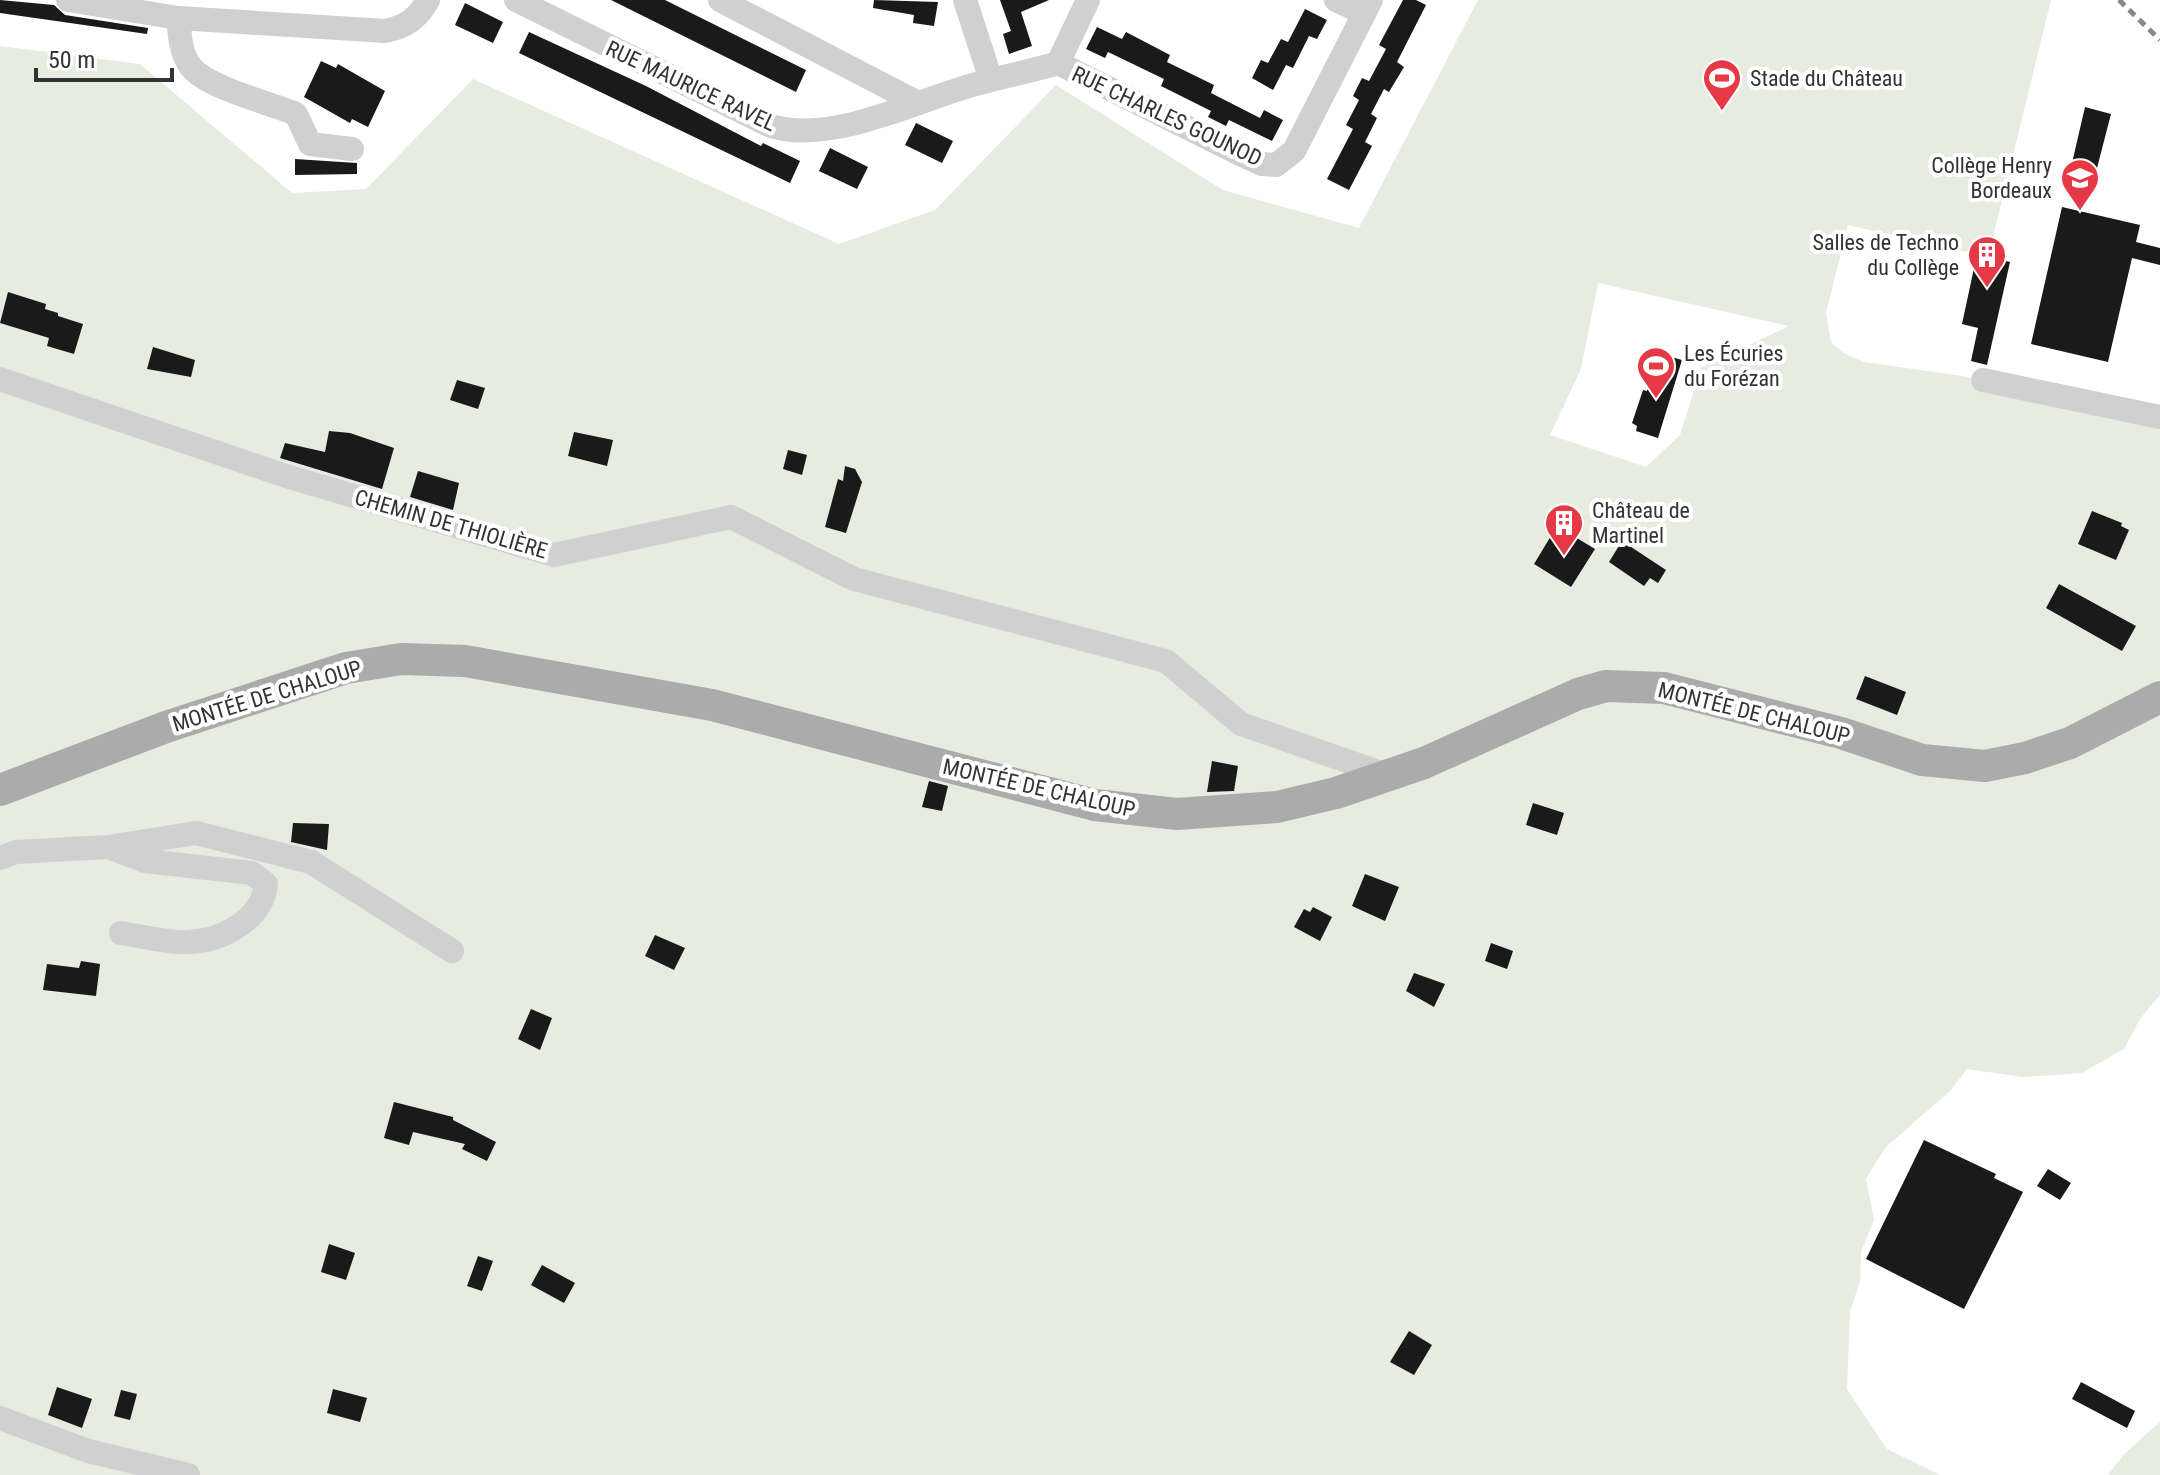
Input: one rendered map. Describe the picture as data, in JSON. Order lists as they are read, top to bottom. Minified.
{"streets":{"main road":["MONTÉE DE CHALOUP"],"street":["RUE MAURICE RAVEL","RUE CHARLES GOUNOD","CHEMIN DE THIOLIÈRE"]},"crossings":[["RUE MAURICE RAVEL","RUE CHARLES GOUNOD"],["CHEMIN DE THIOLIÈRE","MONTÉE DE CHALOUP"]],"places":{"sports":["Stade du Château","Les Écuries du Forézan"],"school or university":["Collège Henry Bordeaux"],"building":["Salles de Techno du Collège","Château de Martinel"]},"scale_bar":"50 m"}
